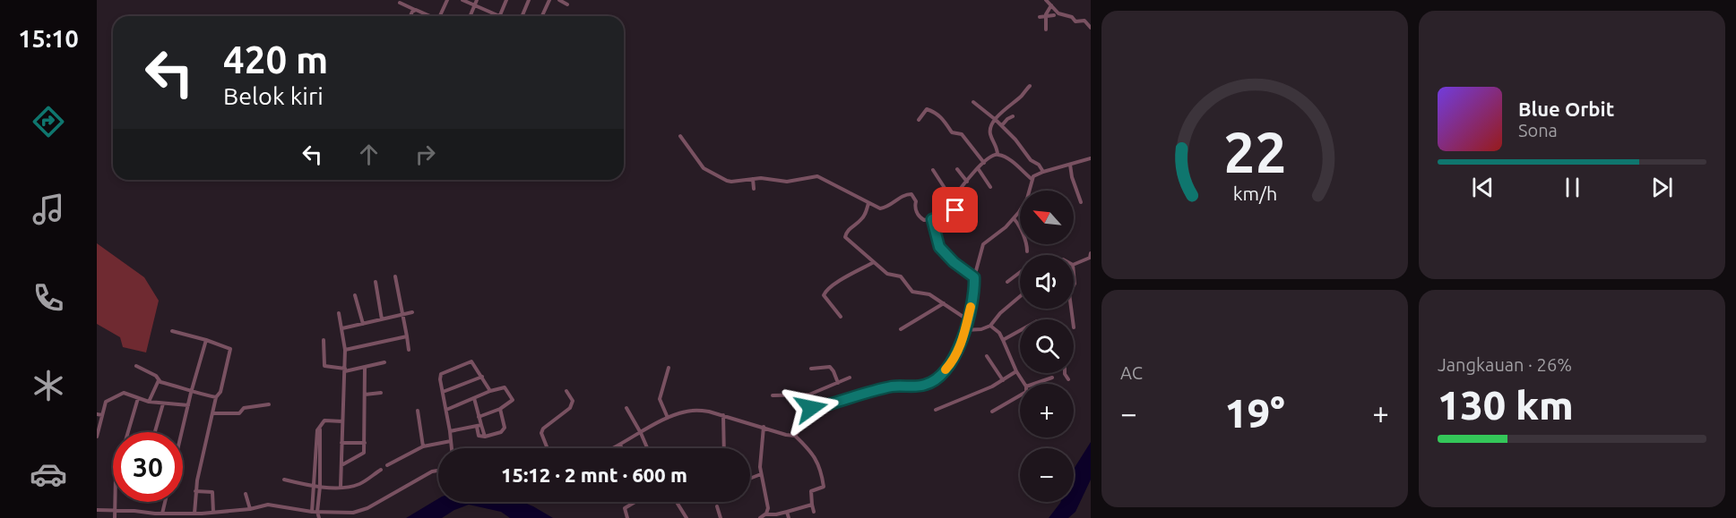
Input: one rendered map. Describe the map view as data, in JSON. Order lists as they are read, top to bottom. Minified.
{"north":"top left","page":{"tabs":"15:10","turn":["420 m","Belok kiri"],"song":["Blue Orbit","Sona"],"map_buttons":["+","−"],"tile":["AC",["Jangkauan · 26%","130 km"]],"heat":["−","19°","+"],"limit":"30","trip":"15:12 · 2 mnt · 600 m","gauge":["22","km/h"]}}
